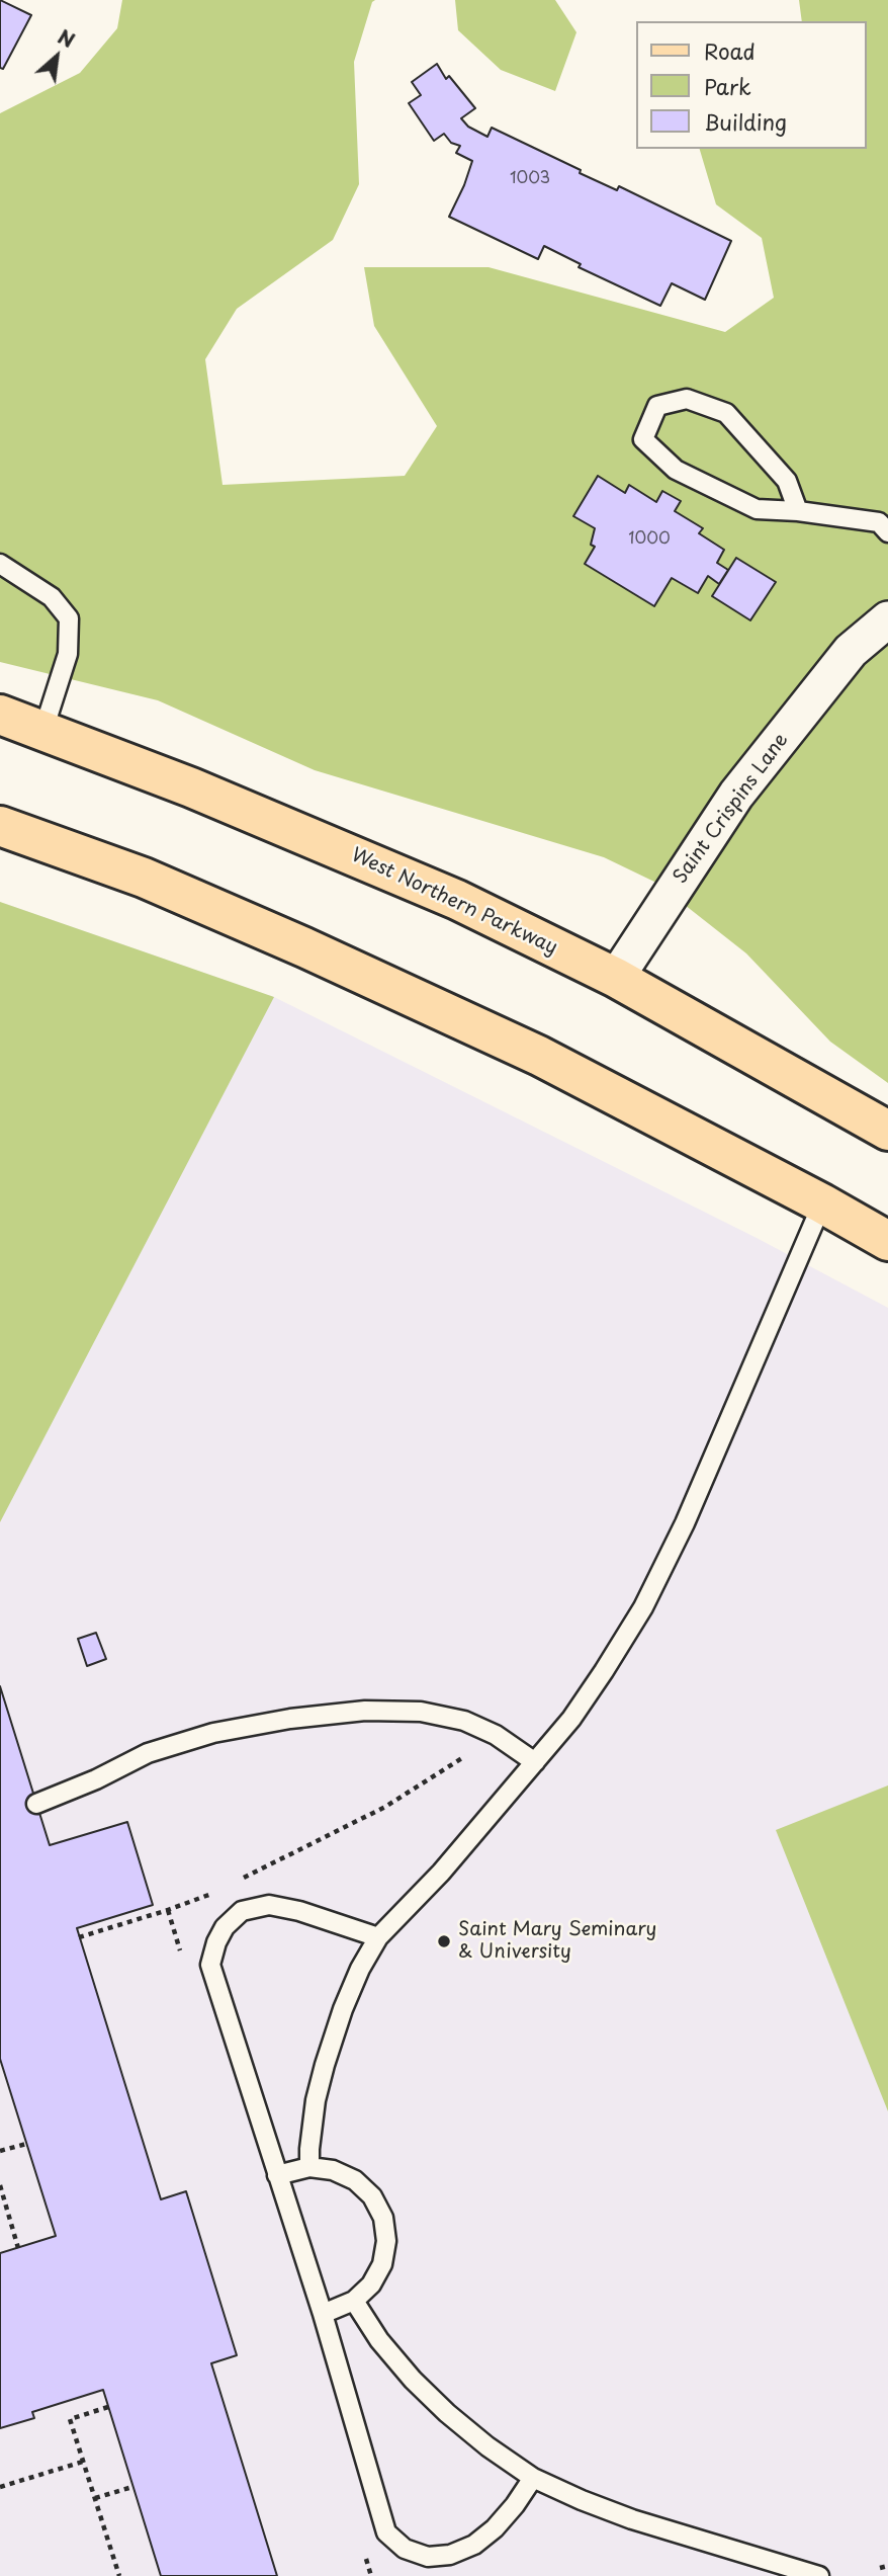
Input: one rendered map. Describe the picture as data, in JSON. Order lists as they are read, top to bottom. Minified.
{"streets":{"main road":["West Northern Parkway"],"street":["Saint Crispins Lane"]},"crossings":[["Saint Crispins Lane","West Northern Parkway"]],"places":["Saint Mary Seminary & University"],"house_numbers":["1003","1000"],"legend":["Road","Park","Building"],"north":"top right"}
